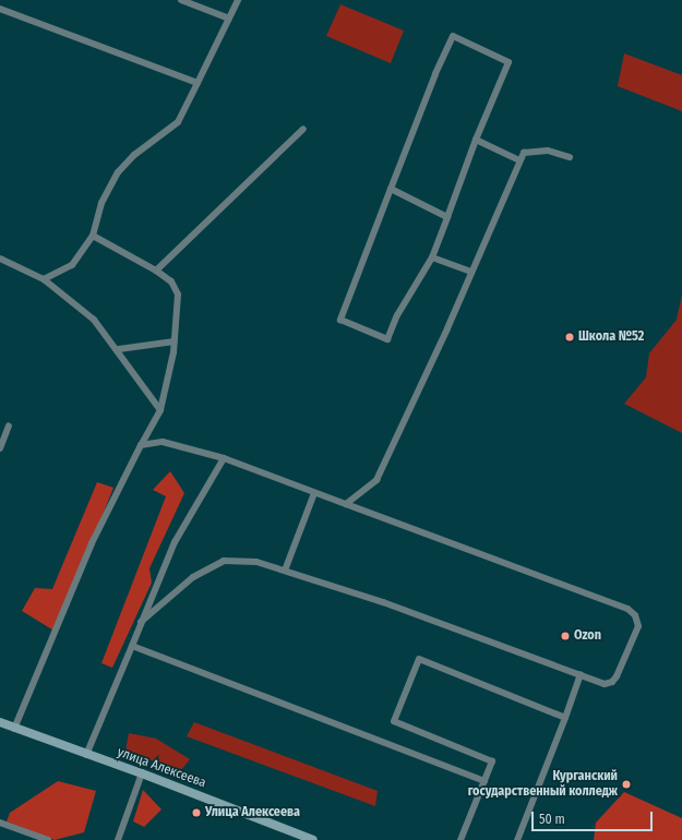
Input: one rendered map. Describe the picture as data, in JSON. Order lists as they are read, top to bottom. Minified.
{"streets":{"street":["улица Алексеева"]},"places":["Школа №52","Ozon","Курганский государственный колледж","Улица Алексеева"],"scale_bar":"50 m"}
